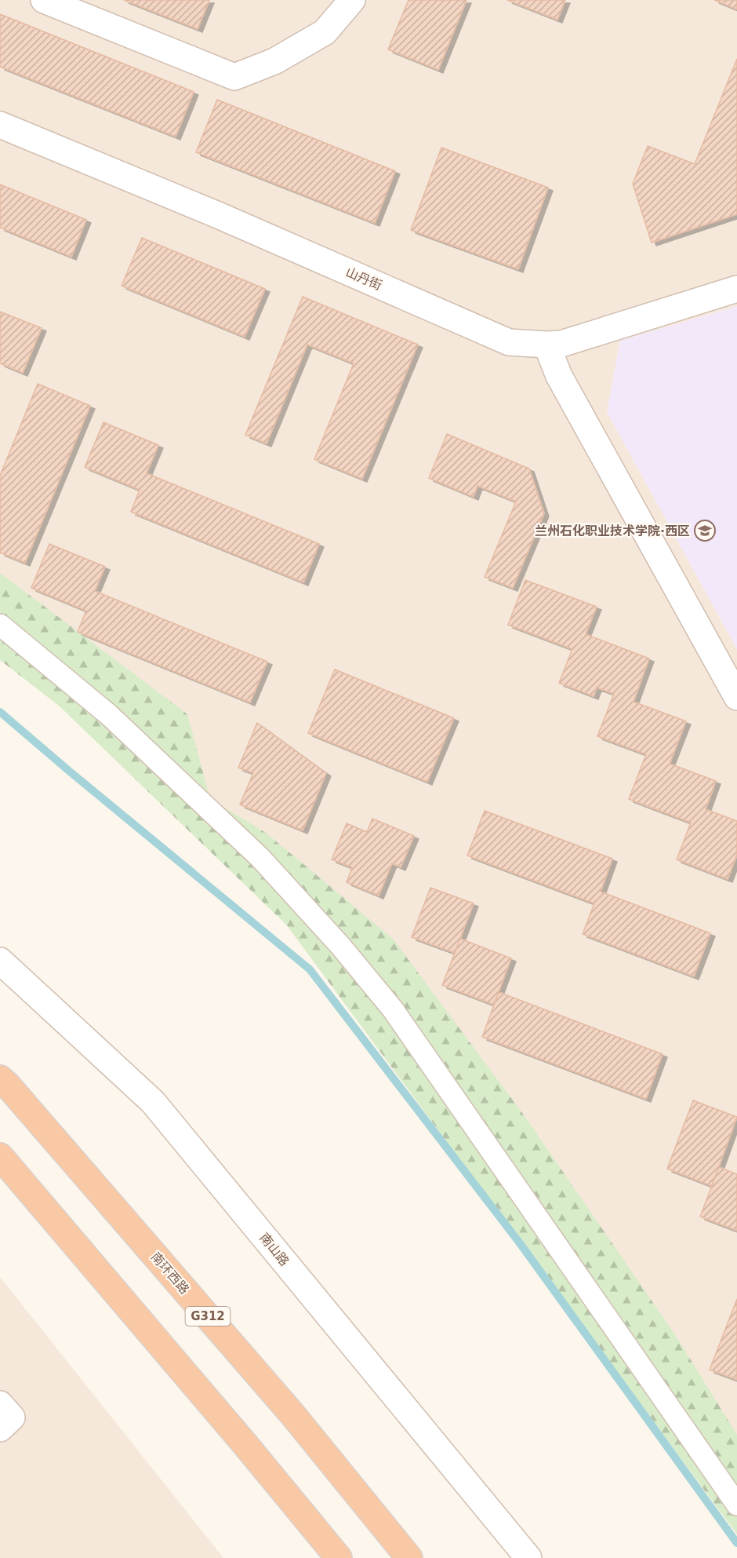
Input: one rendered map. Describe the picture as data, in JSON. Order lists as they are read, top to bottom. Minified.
{"streets":{"highway":["南环西路","G312"],"street":["山丹街","南山路"]},"places":{"school or university":["兰州石化职业技术学院·西区"]}}
